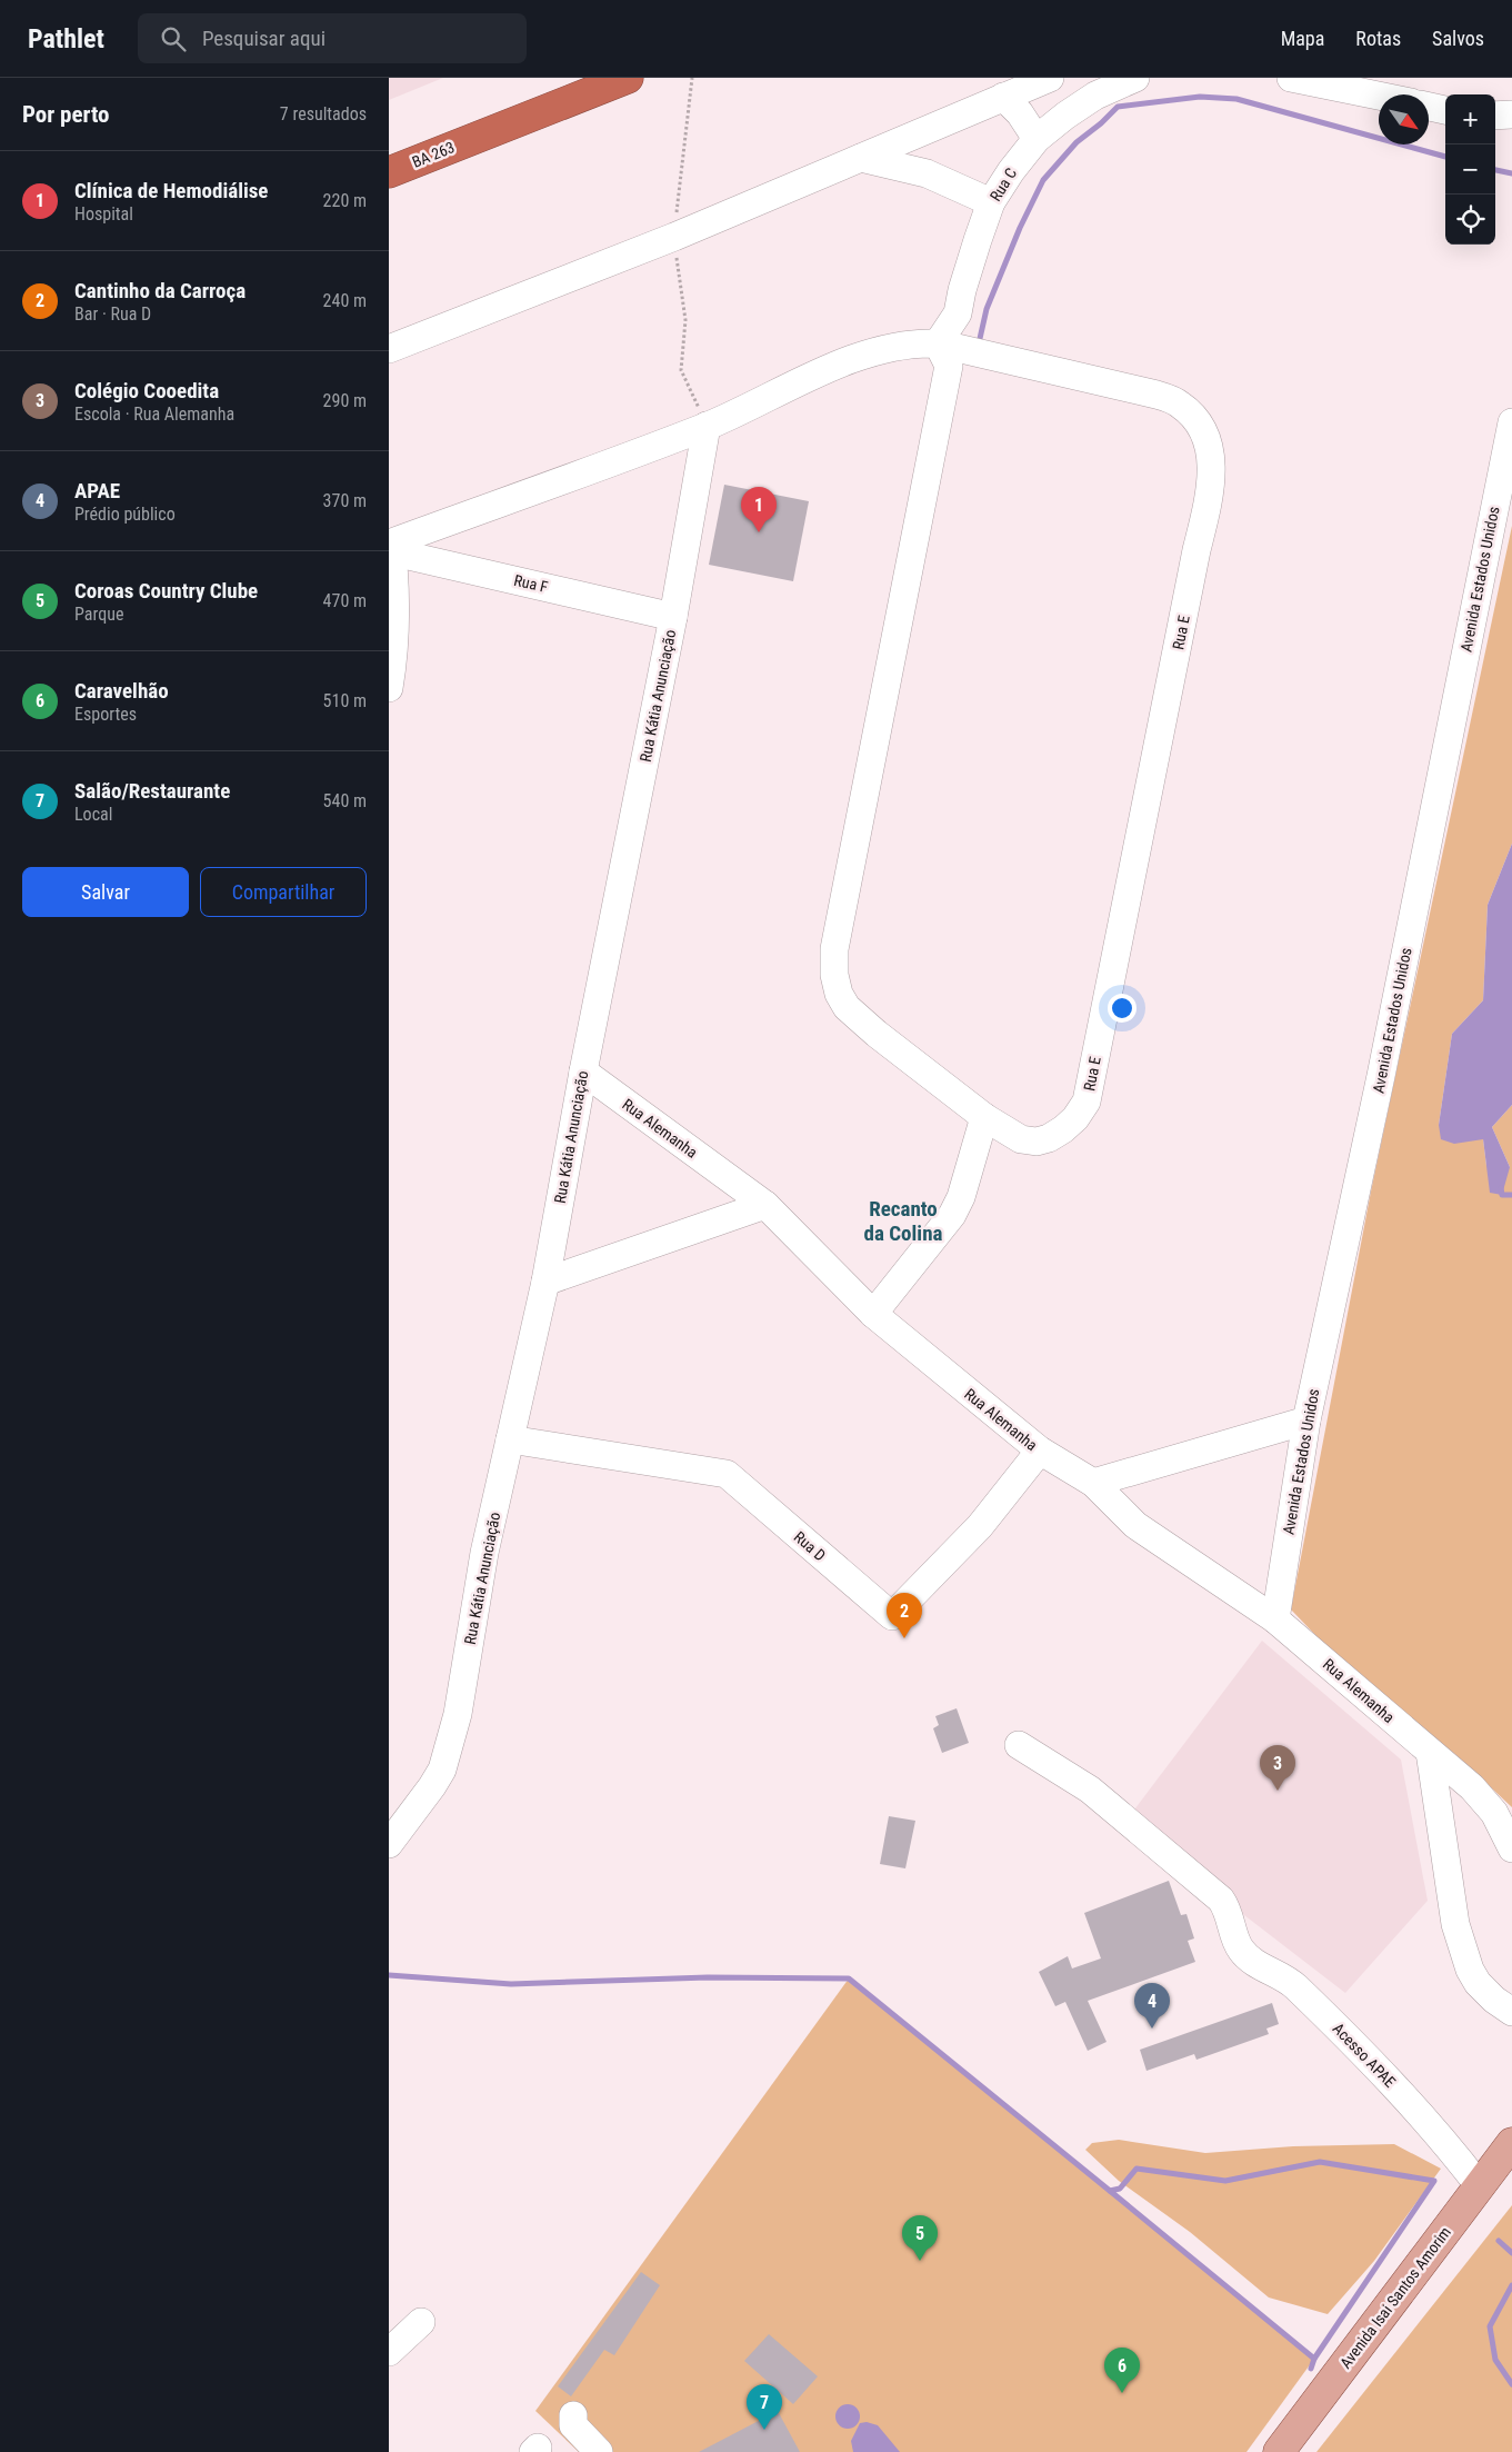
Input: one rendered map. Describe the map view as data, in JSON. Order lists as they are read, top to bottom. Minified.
{"streets":{"highway":["BA 263"],"main road":["Avenida Isai Santos Amorim"],"street":["Rua C","Avenida Estados Unidos","Rua F","Rua E","Rua Kátia Anunciação","Rua Alemanha","Rua D","Acesso APAE"]},"crossings":[["Rua C","Rua E"],["Avenida Estados Unidos","Rua Alemanha"],["Rua F","Rua Kátia Anunciação"],["Rua Kátia Anunciação","Rua Alemanha"],["Rua Kátia Anunciação","Rua D"],["Rua Alemanha","Rua D"],["Acesso APAE","Avenida Isai Santos Amorim"]],"districts":["Recanto da Colina"],"north":"bottom right","page":{"header":"Pathlet","search":"Pesquisar aqui","nav":["Mapa","Rotas","Salvos"],"heading":["Por perto","7 resultados"],"map_buttons":["+","−"],"list":[{"mark":"1","name":"Clínica de Hemodiálise","note":"Hospital","value":"220 m"},{"mark":"2","name":"Cantinho da Carroça","note":"Bar · Rua D","value":"240 m"},{"mark":"3","name":"Colégio Cooedita","note":"Escola · Rua Alemanha","value":"290 m"},{"mark":"4","name":"APAE","note":"Prédio público","value":"370 m"},{"mark":"5","name":"Coroas Country Clube","note":"Parque","value":"470 m"},{"mark":"6","name":"Caravelhão","note":"Esportes","value":"510 m"},{"mark":"7","name":"Salão/Restaurante","note":"Local","value":"540 m"}],"pins":["1","2","3","4","5","6","7"],"buttons":["Salvar","Compartilhar"]}}
